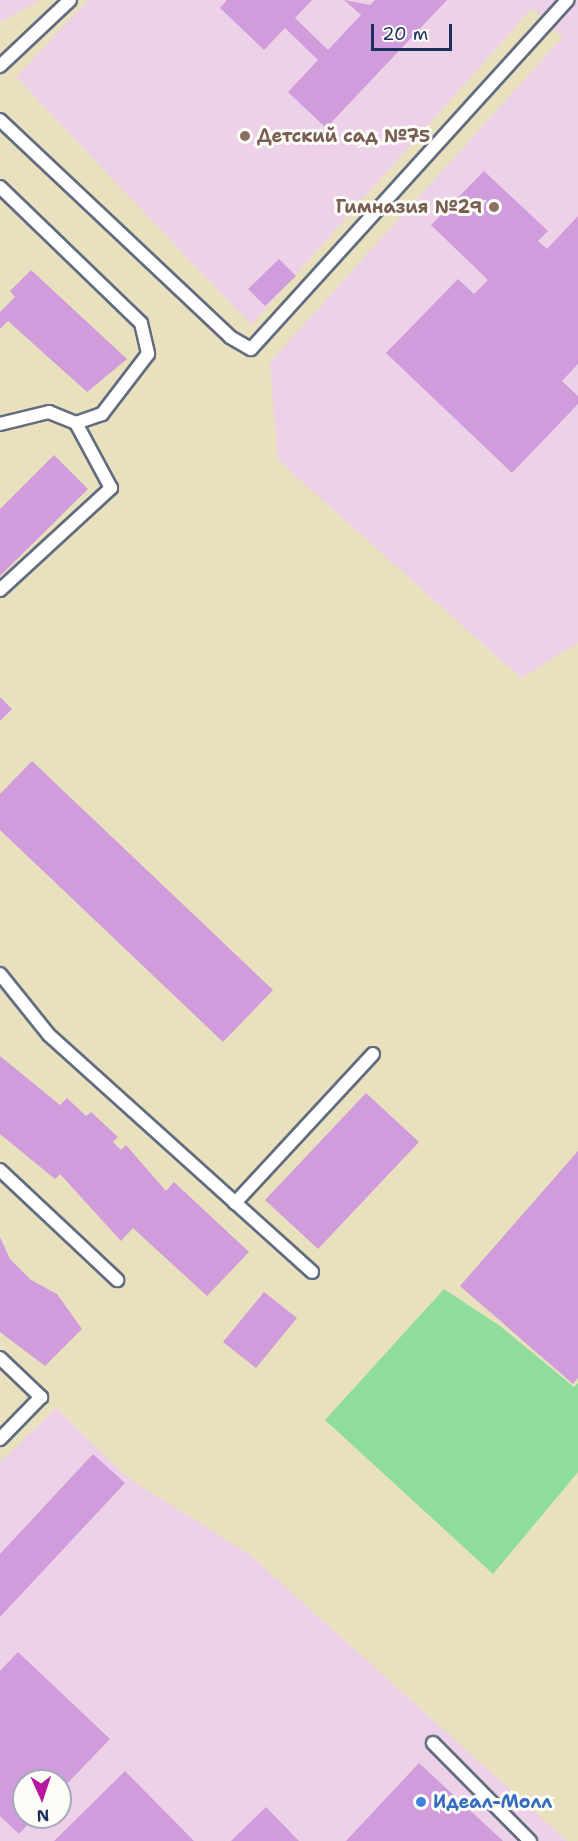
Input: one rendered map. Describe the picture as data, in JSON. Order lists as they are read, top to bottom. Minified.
{"places":["Детский сад №75","Гимназия №29","Идеал-Молл"],"scale_bar":"20 m","north":"bottom"}
